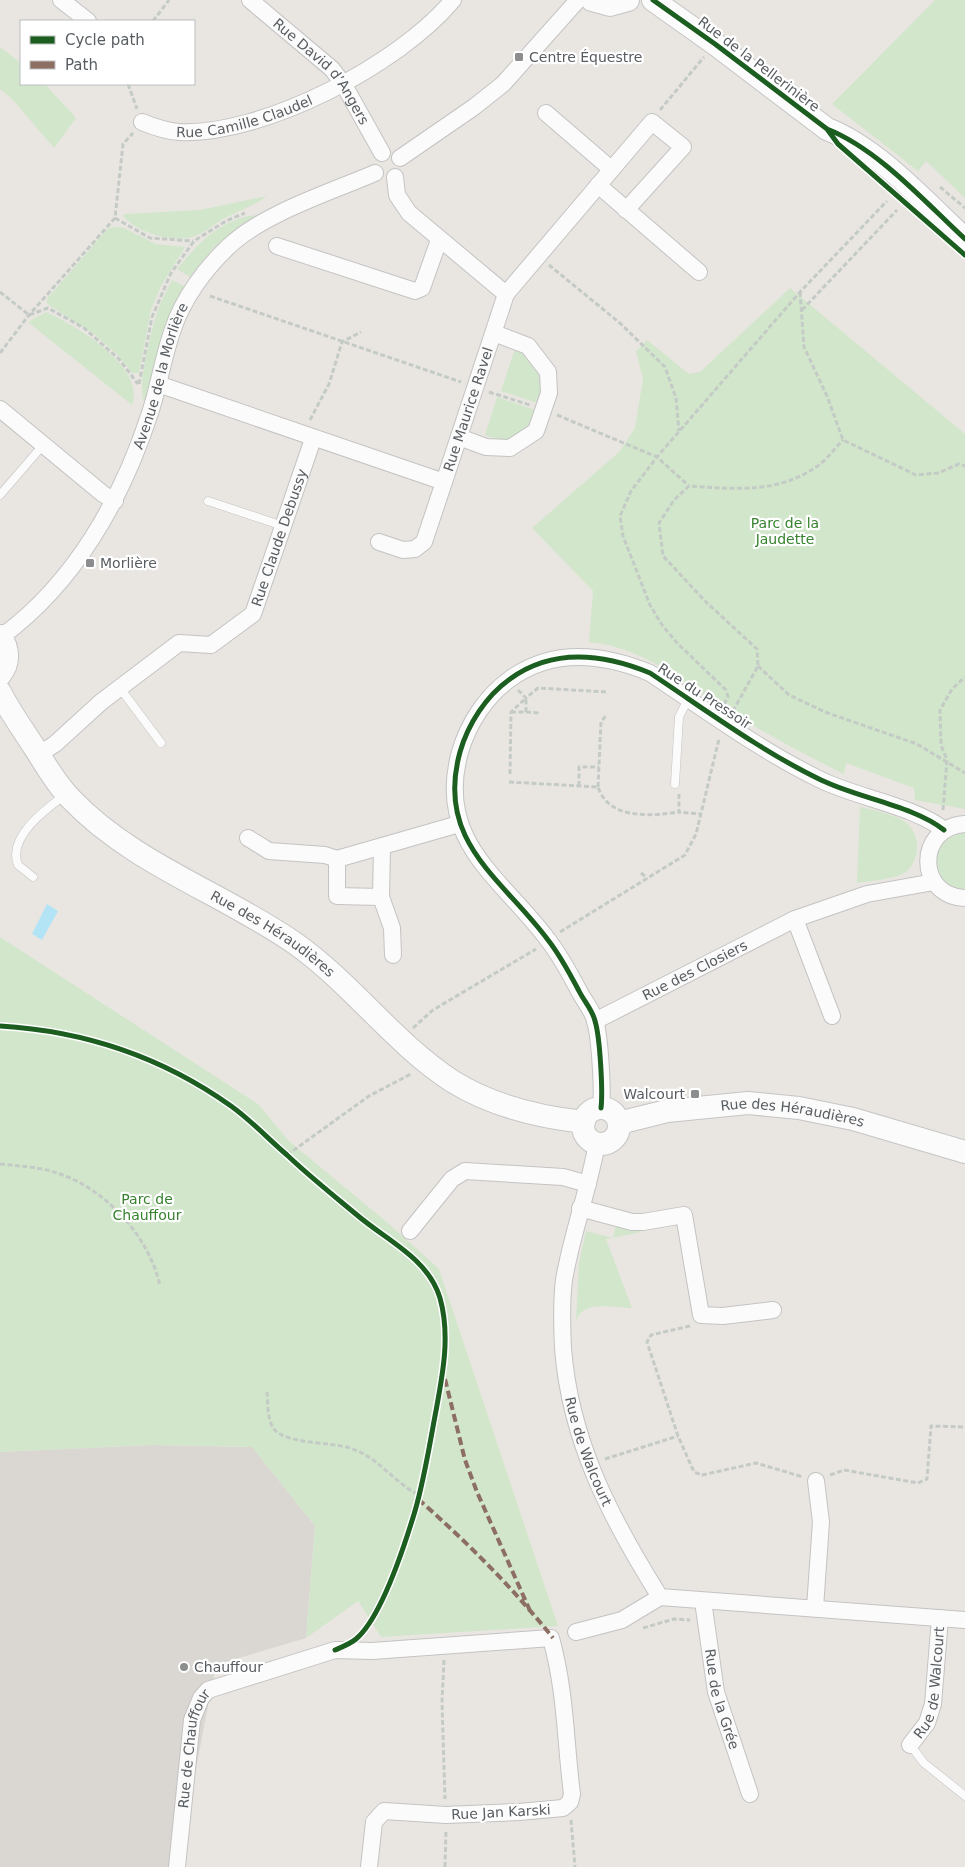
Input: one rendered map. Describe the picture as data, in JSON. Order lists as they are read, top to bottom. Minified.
{"streets":{"street":["Rue de la Pellerinière","Rue David d’Angers","Rue Camille Claudel","Avenue de la Morlière","Rue Maurice Ravel","Rue Claude Debussy","Rue du Pressoir","Rue des Héraudières","Rue des Closiers","Rue de Walcourt","Rue de la Grée","Rue de Chauffour","Rue Jan Karski"]},"crossings":[["Rue David d’Angers","Rue Camille Claudel"],["Rue David d’Angers","Avenue de la Morlière"],["Avenue de la Morlière","Rue Maurice Ravel"],["Rue Maurice Ravel","Rue Claude Debussy"],["Rue Claude Debussy","Rue des Héraudières"],["Rue du Pressoir","Rue des Héraudières"],["Rue du Pressoir","Rue des Closiers"],["Rue du Pressoir","Rue de Walcourt"],["Rue des Héraudières","Rue de Walcourt"],["Rue de Walcourt","Rue de la Grée"],["Rue de Chauffour","Rue Jan Karski"]],"parks":["Parc de la Jaudette","Parc de Chauffour"],"places":{"transit":["Centre Équestre","Morlière","Walcourt"],"other":["Chauffour"]},"legend":["Cycle path","Path"]}
